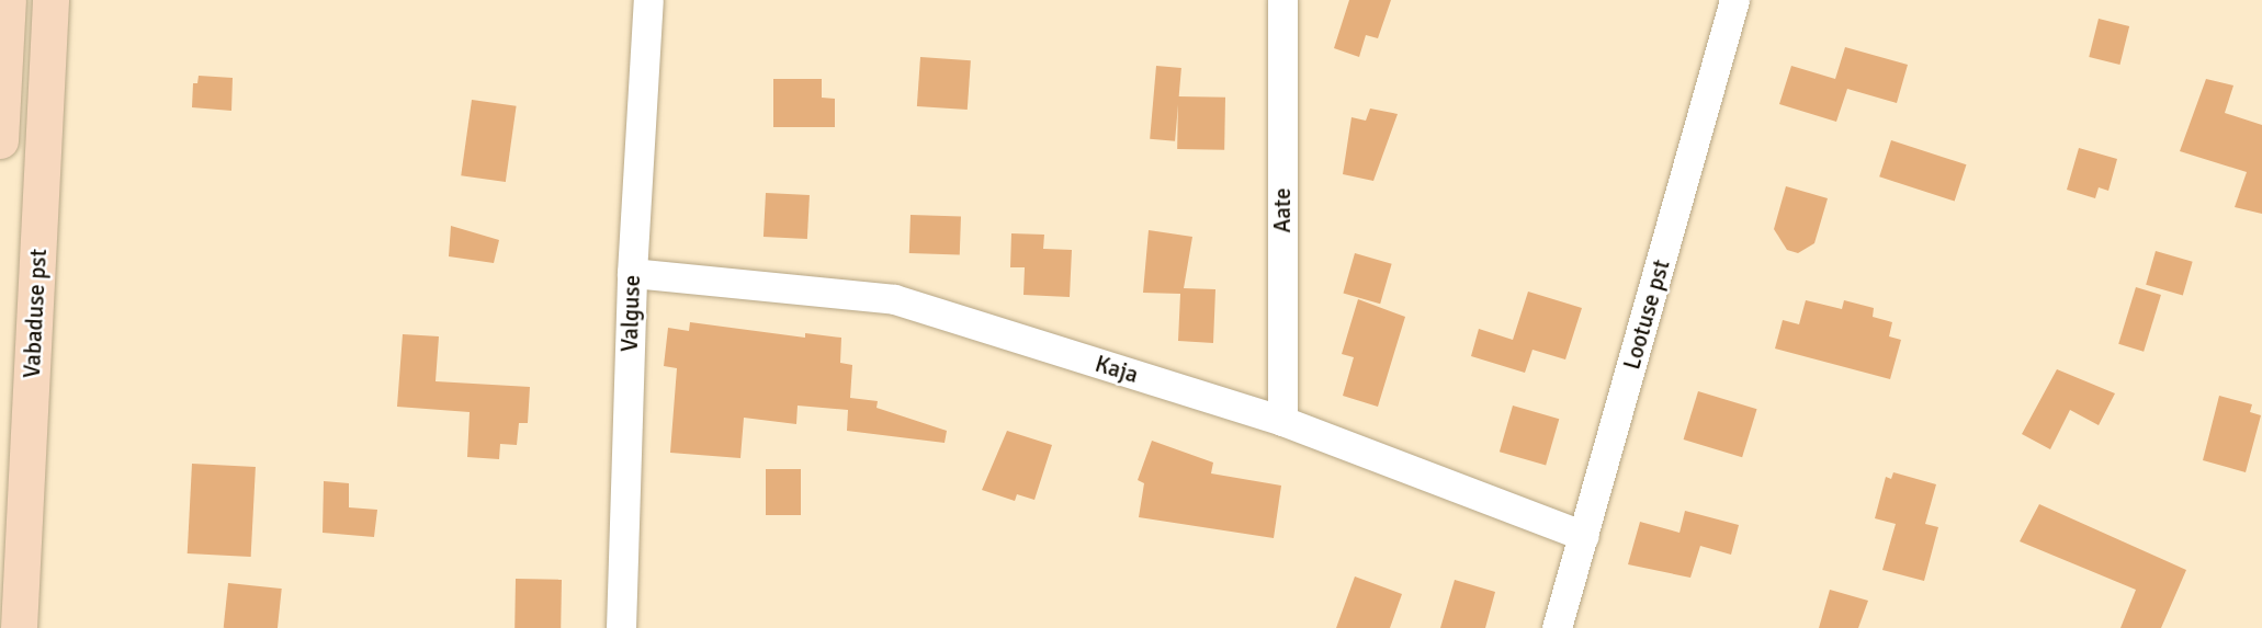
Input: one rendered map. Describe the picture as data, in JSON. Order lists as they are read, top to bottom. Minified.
{"streets":{"highway":["Vabaduse pst"],"street":["Aate","Valguse","Lootuse pst","Kaja"]},"crossings":[["Aate","Kaja"],["Valguse","Kaja"],["Lootuse pst","Kaja"]]}
